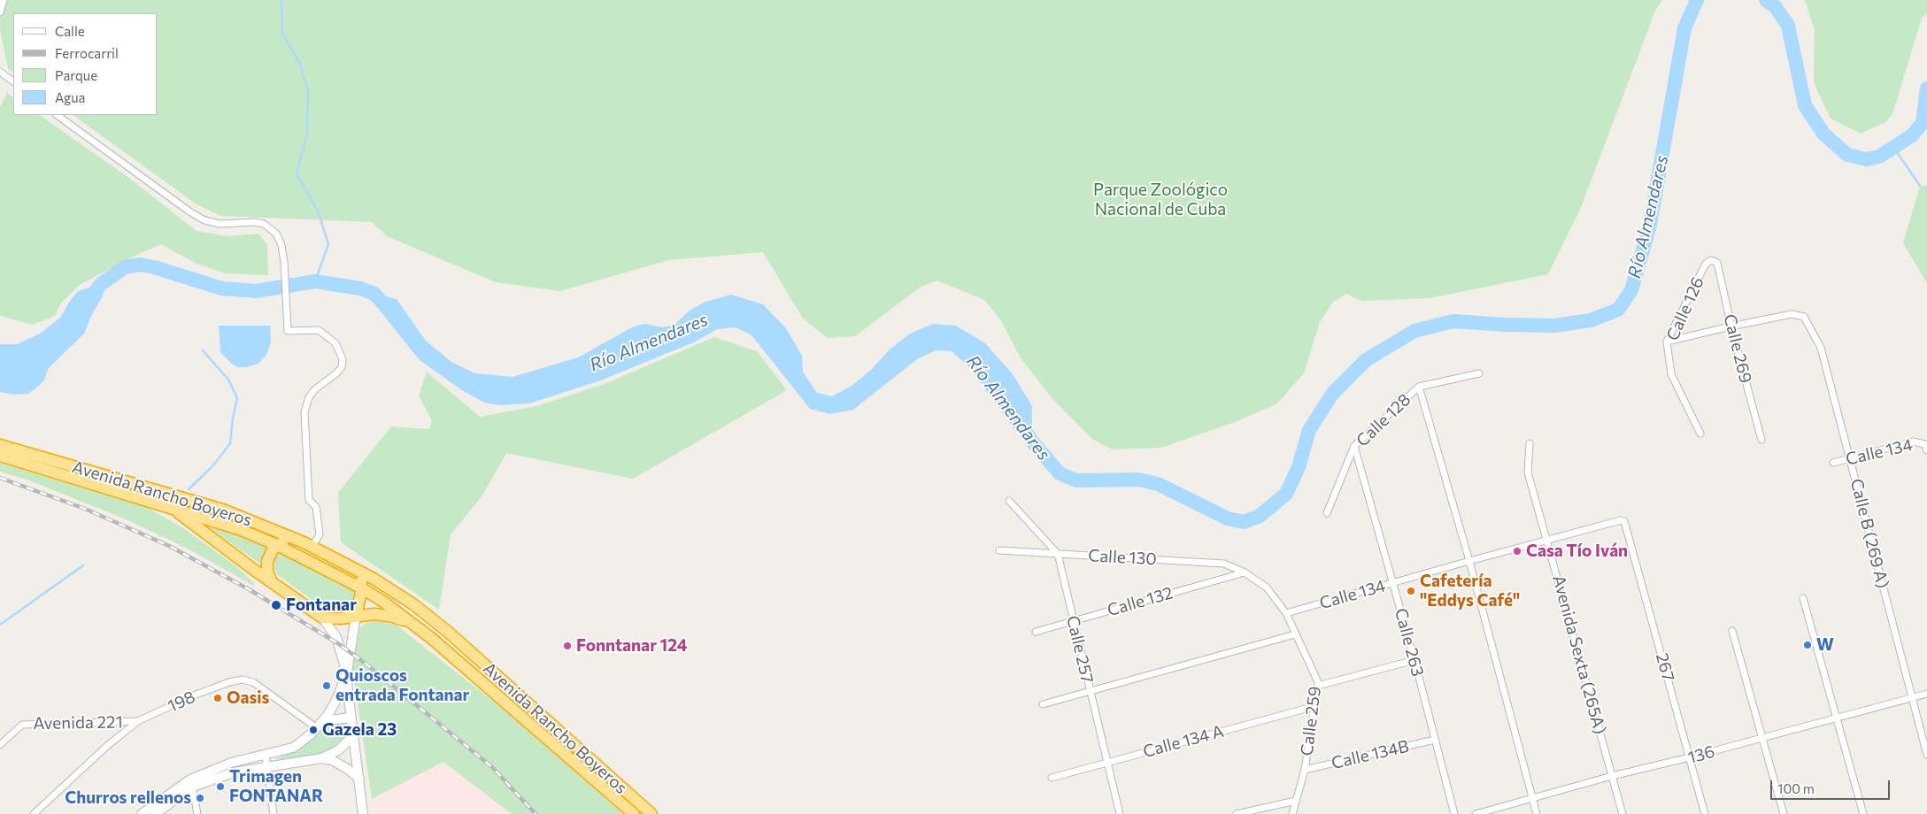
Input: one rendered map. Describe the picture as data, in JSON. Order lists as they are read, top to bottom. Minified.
{"streets":{"highway":["Avenida Rancho Boyeros"],"street":["Calle 126","Calle 269","Calle 128","Calle 134","Calle B (269 A)","Calle 130","Calle 132","Calle 263","Calle 257","Avenida Sexta (265A)","267","198","Calle 259","Avenida 221","Calle 134 A","Calle 134B","136"]},"crossings":[["Calle 126","Calle 269"],["Calle 269","Calle B (269 A)"],["Calle 128","Calle 263"],["Calle 134","Calle B (269 A)"],["Calle 134","Calle 263"],["Calle 134","Avenida Sexta (265A)"],["Calle 134","267"],["Calle 134","Calle 259"],["Calle B (269 A)","136"],["Calle 130","Calle 132"],["Calle 130","Calle 257"],["Calle 130","Calle 259"],["Calle 132","Calle 257"],["Calle 132","Calle 259"],["Calle 263","Calle 134B"],["Calle 257","Calle 134 A"],["Avenida Sexta (265A)","136"],["267","136"],["198","Avenida 221"],["Calle 259","Calle 134 A"],["Calle 259","Calle 134B"]],"water":["Río Almendares"],"parks":["Parque Zoológico Nacional de Cuba"],"places":["Casa Tío Iván","Cafetería \"Eddys Café\"","Fontanar","W","Fonntanar 124","Quioscos entrada Fontanar","Oasis","Gazela 23","Trimagen FONTANAR","Churros rellenos"],"legend":["Calle","Ferrocarril","Parque","Agua"],"scale_bar":"100 m"}
